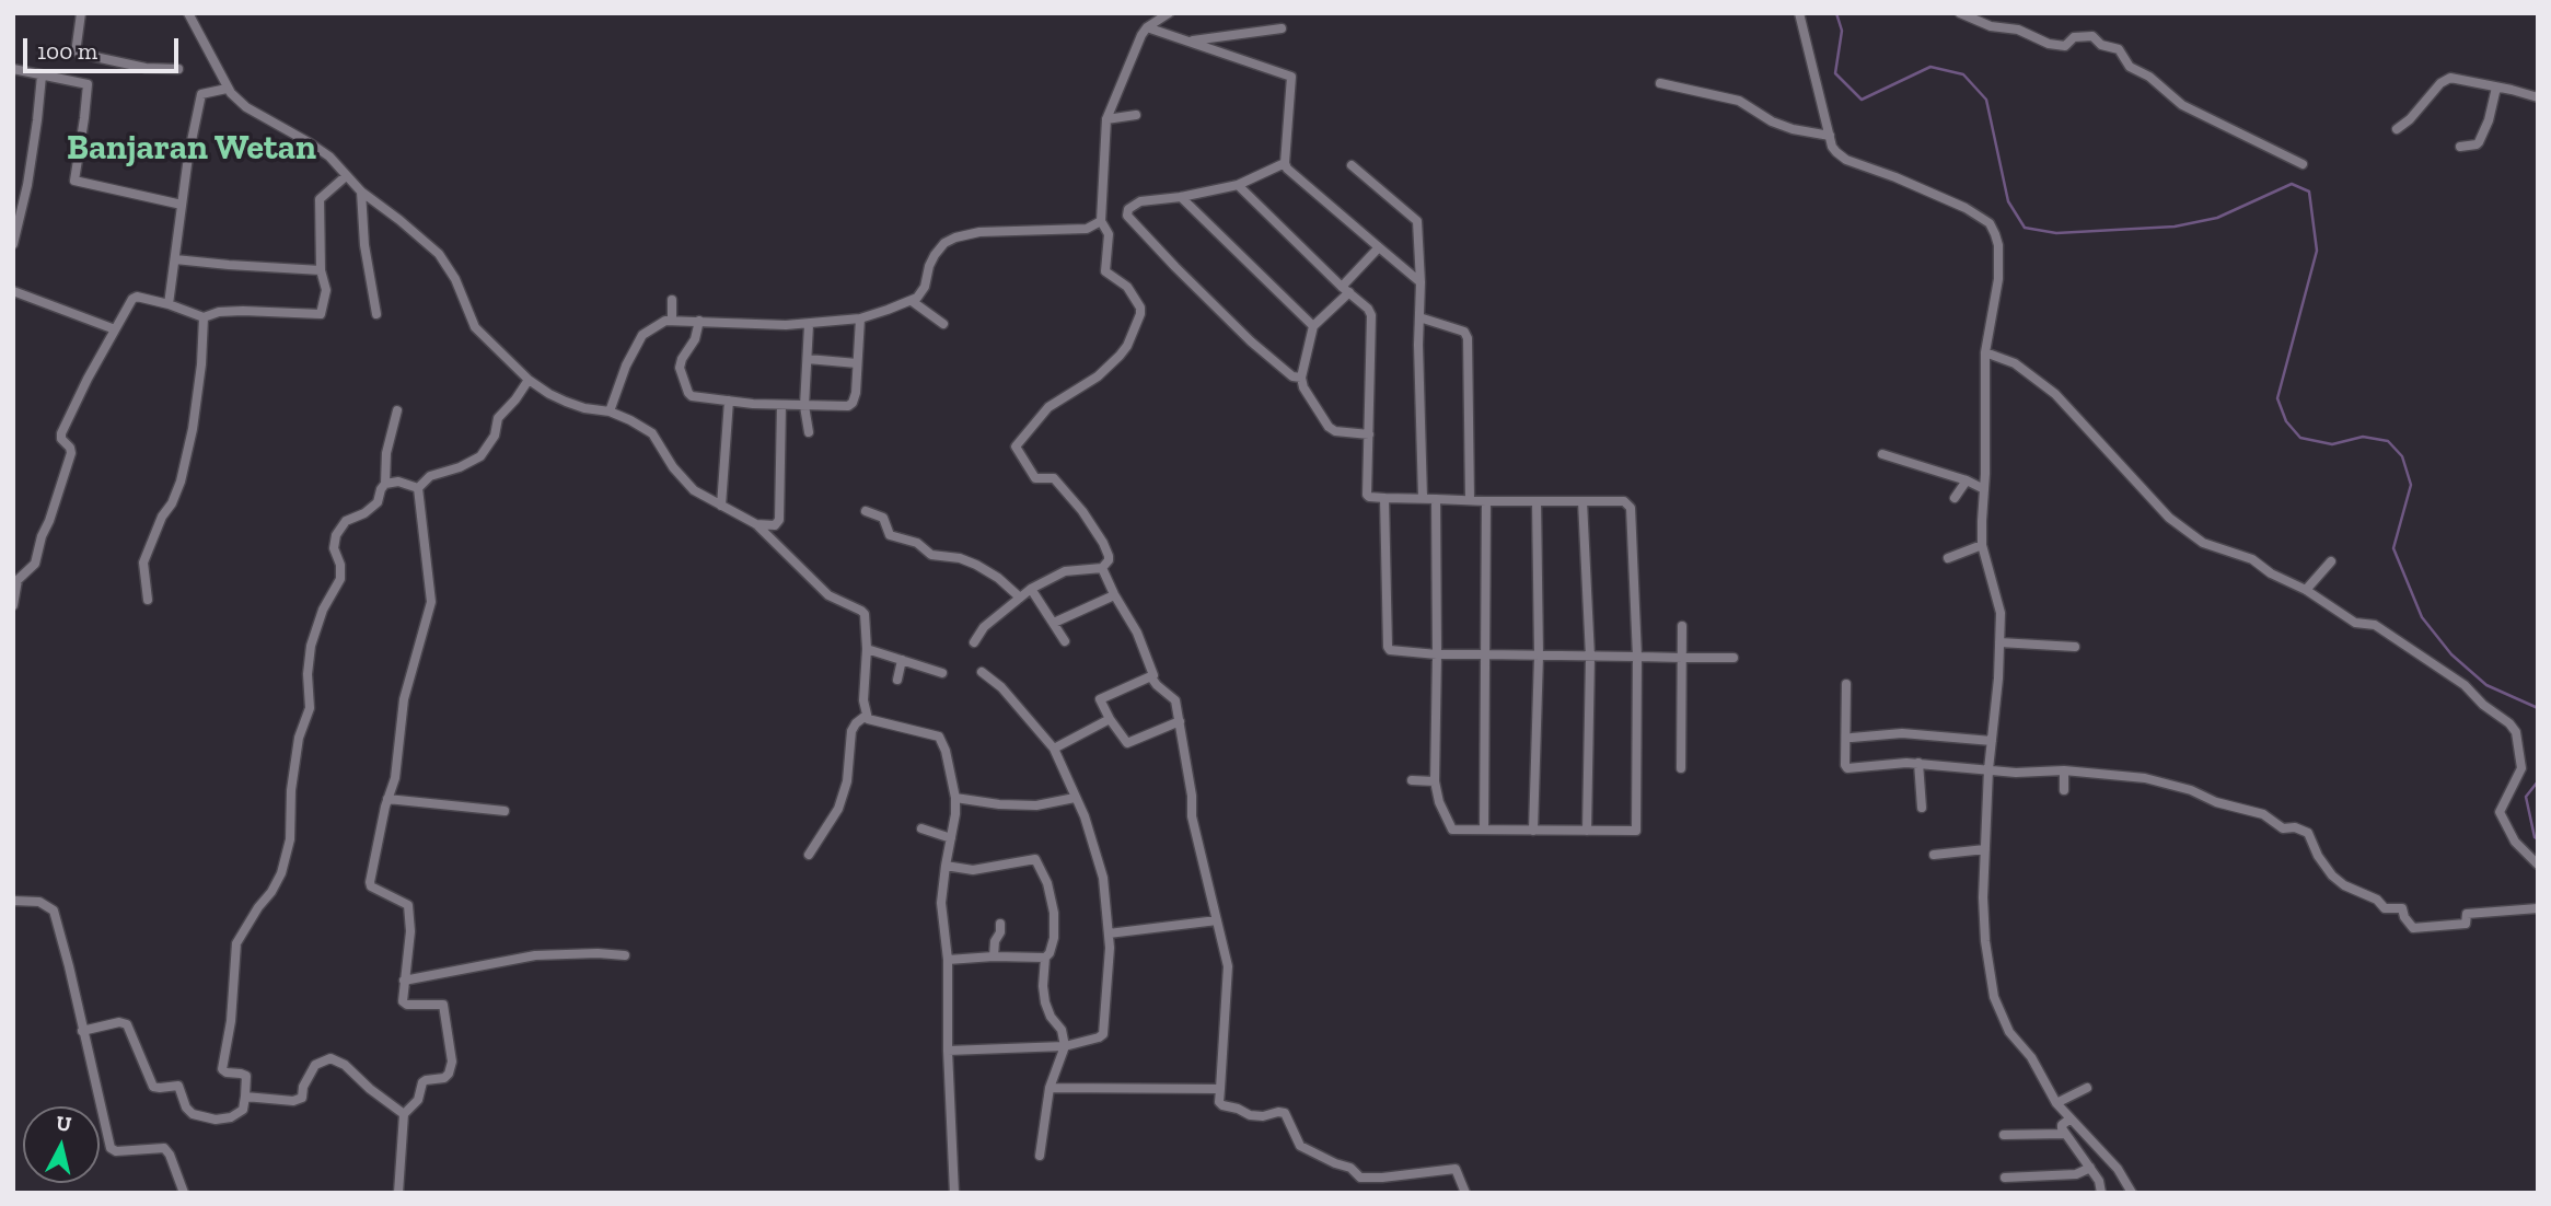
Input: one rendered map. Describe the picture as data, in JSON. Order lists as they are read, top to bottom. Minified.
{"districts":["Banjaran Wetan"],"scale_bar":"100 m","north":"top"}
